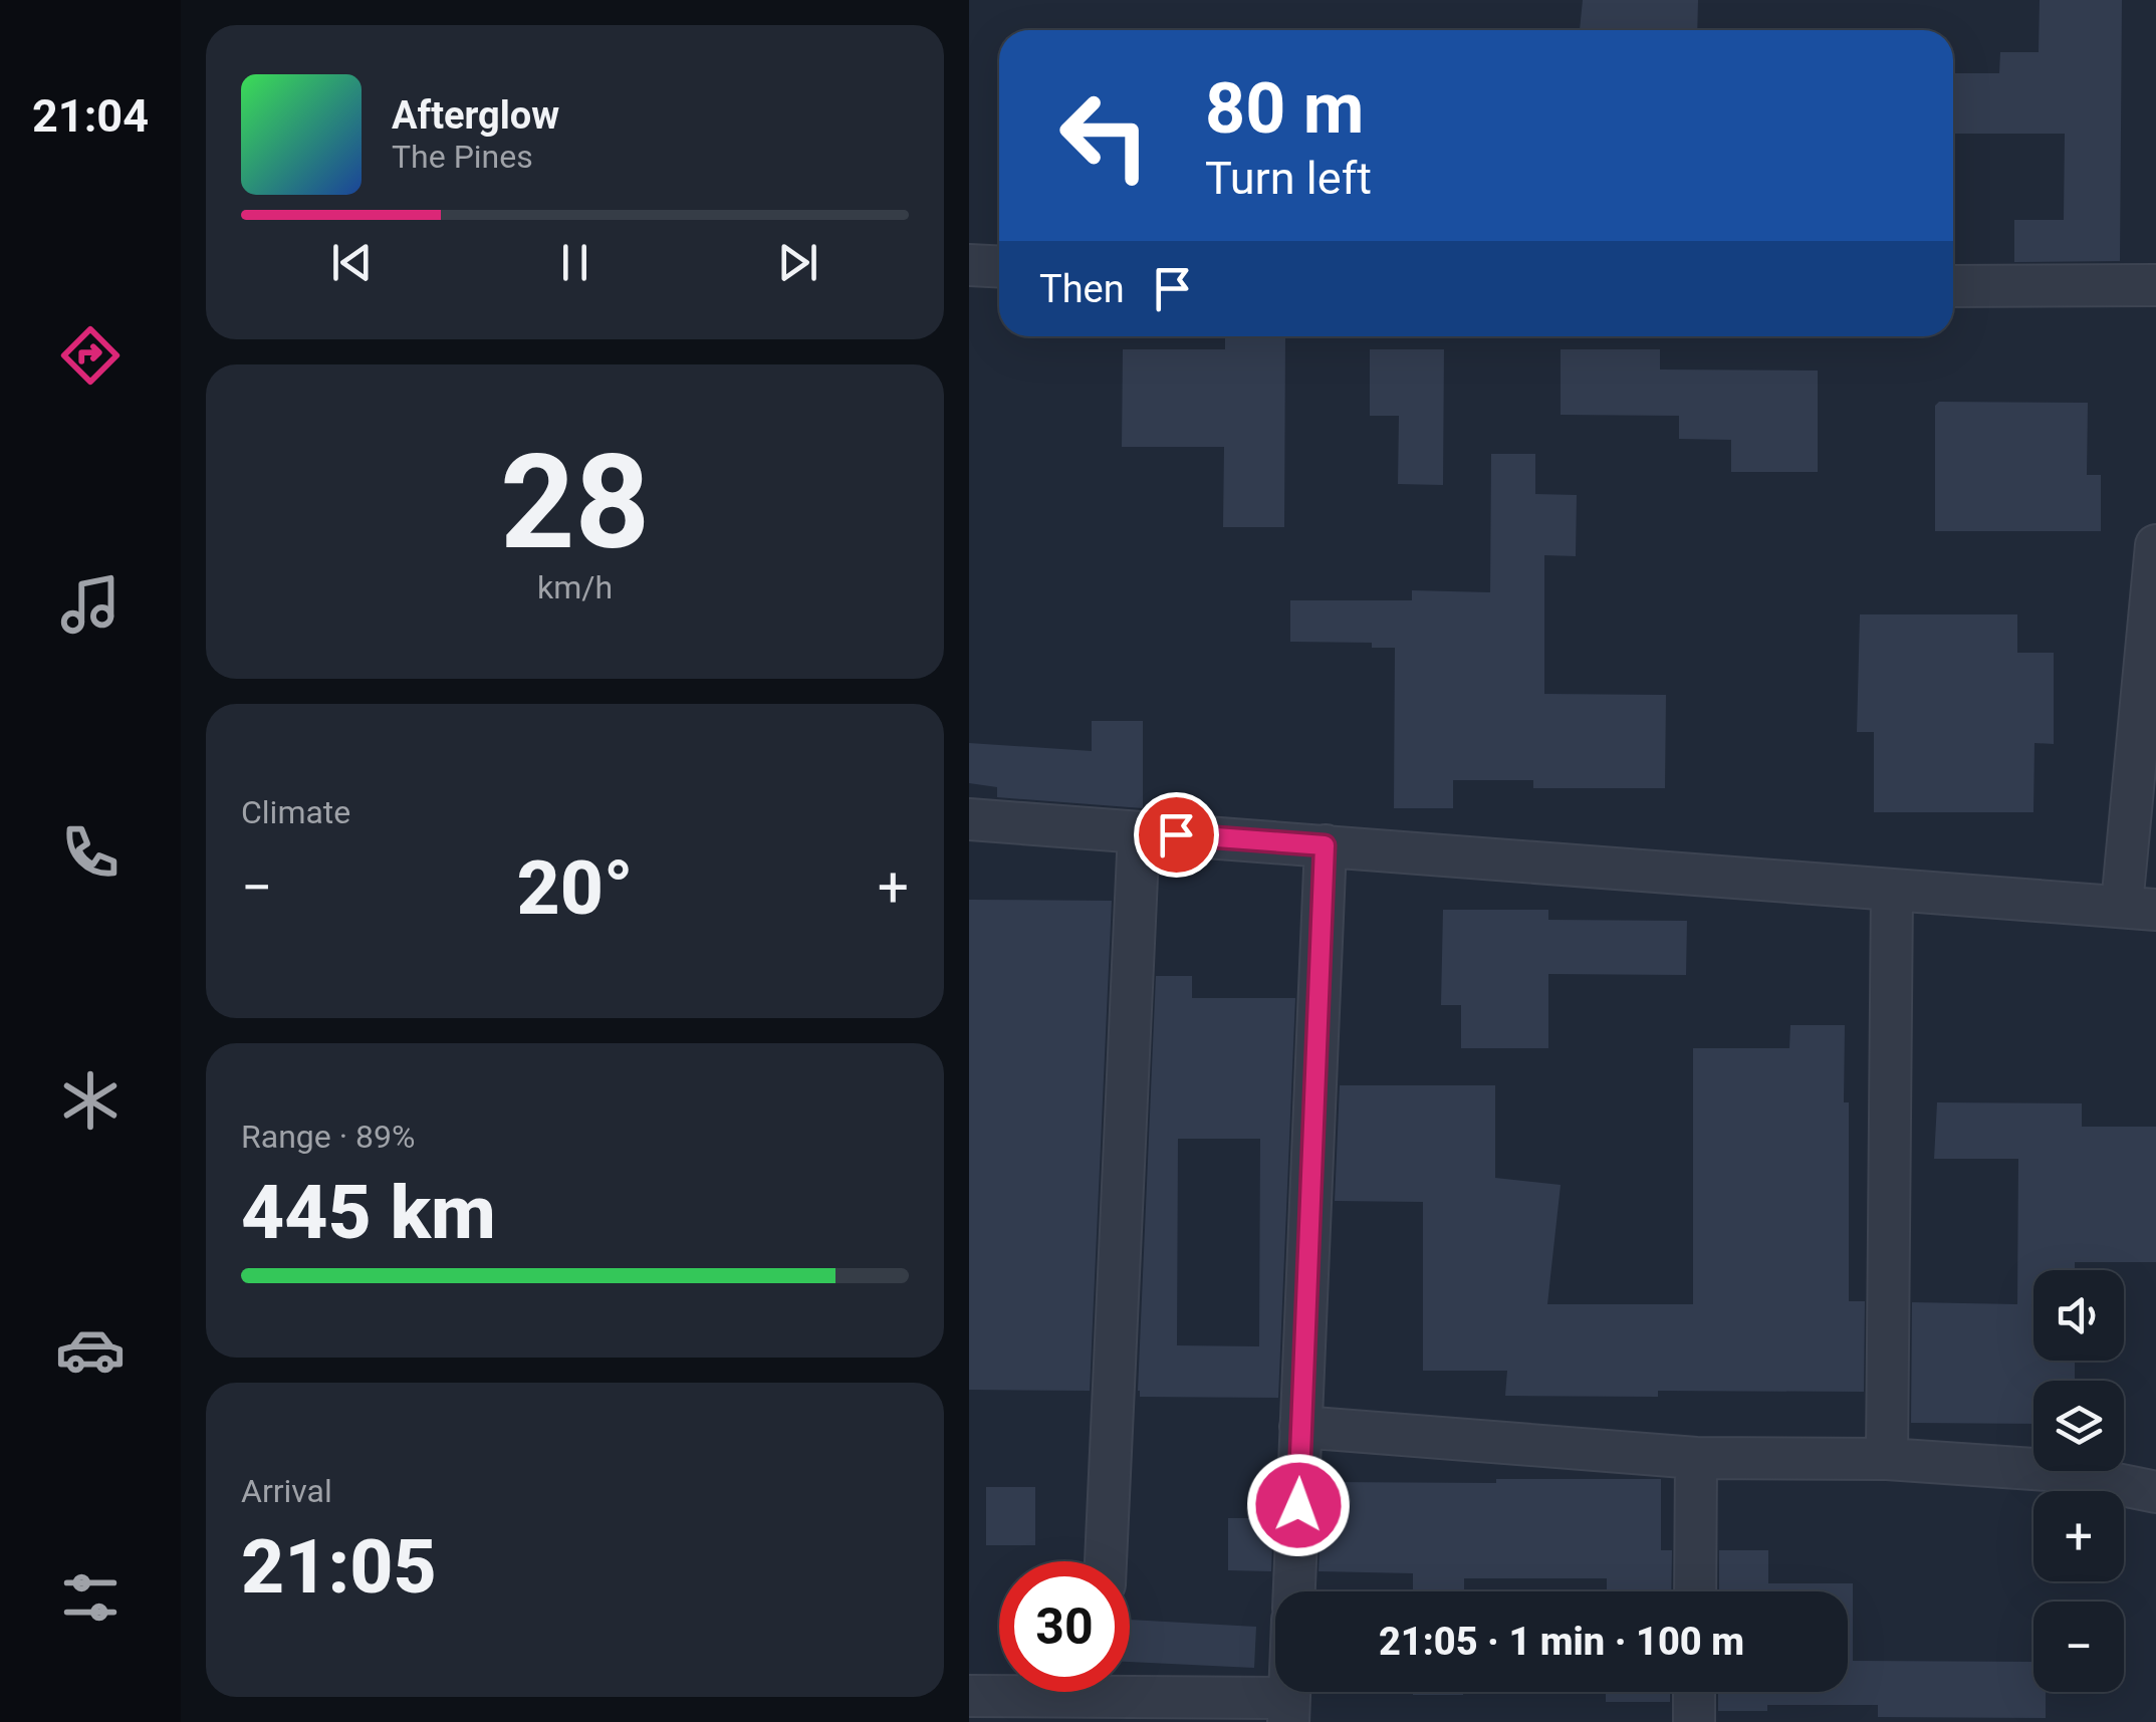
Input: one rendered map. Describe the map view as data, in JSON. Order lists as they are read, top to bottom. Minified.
{"page":{"tabs":"21:04","turn":["80 m","Turn left"],"song":["Afterglow","The Pines"],"then":"Then","tile":[["28","km/h"],"Climate",["Range · 89%","445 km"],["Arrival","21:05"]],"heat":["−","20°","+"],"map_buttons":["+","−"],"limit":"30","trip":"21:05 · 1 min · 100 m"}}
